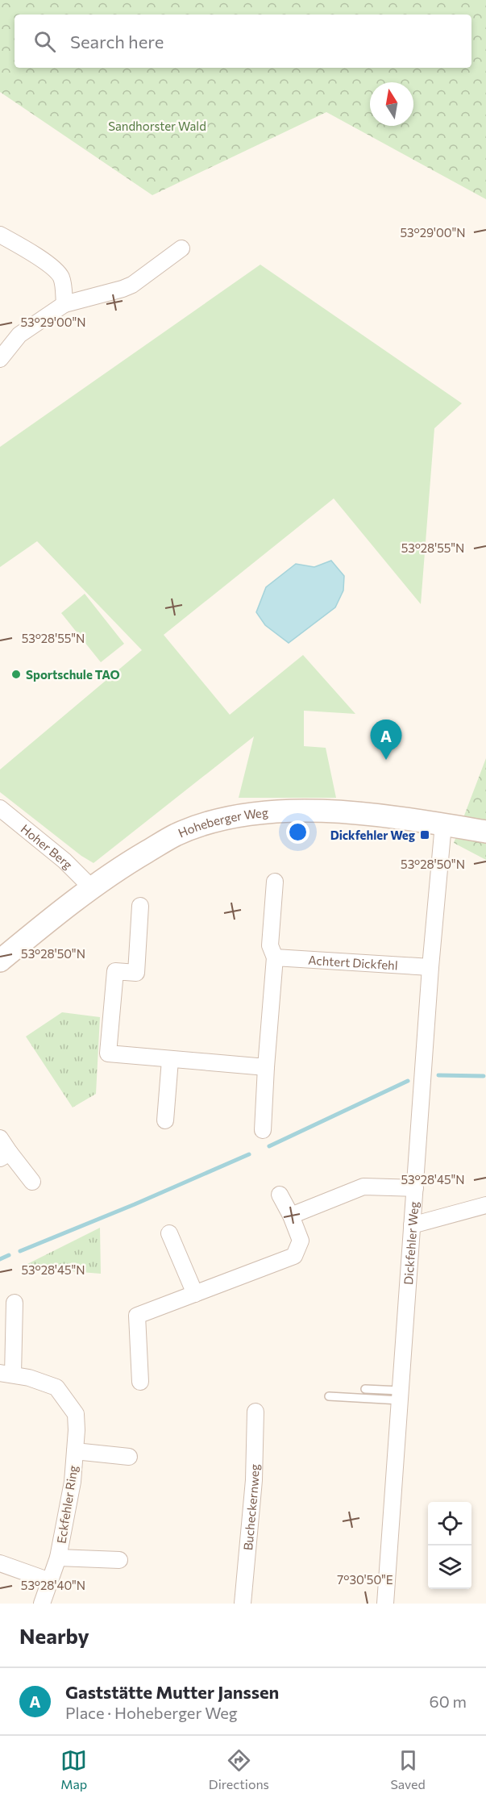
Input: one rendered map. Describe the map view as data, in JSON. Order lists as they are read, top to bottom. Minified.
{"streets":{"street":["Hoheberger Weg","Hoher Berg","Achtert Dickfehl","Dickfehler Weg","Eckfehler Ring","Bucheckernweg"]},"crossings":[["Hoheberger Weg","Hoher Berg"],["Hoheberger Weg","Dickfehler Weg"],["Achtert Dickfehl","Dickfehler Weg"]],"parks":["Sandhorster Wald"],"places":{"other":["Sportschule TAO"],"transit":["Dickfehler Weg"]},"north":"top","page":{"search":"Search here","pins":"A","heading":"Nearby","list":[{"mark":"A","name":"Gaststätte Mutter Janssen","note":"Place · Hoheberger Weg","value":"60 m"}],"nav":["Map","Directions","Saved"]},"coordinates":["53°29'00\"N","53°28'55\"N","53°28'50\"N","53°28'45\"N","7°30'50\"E","53°28'40\"N"]}
